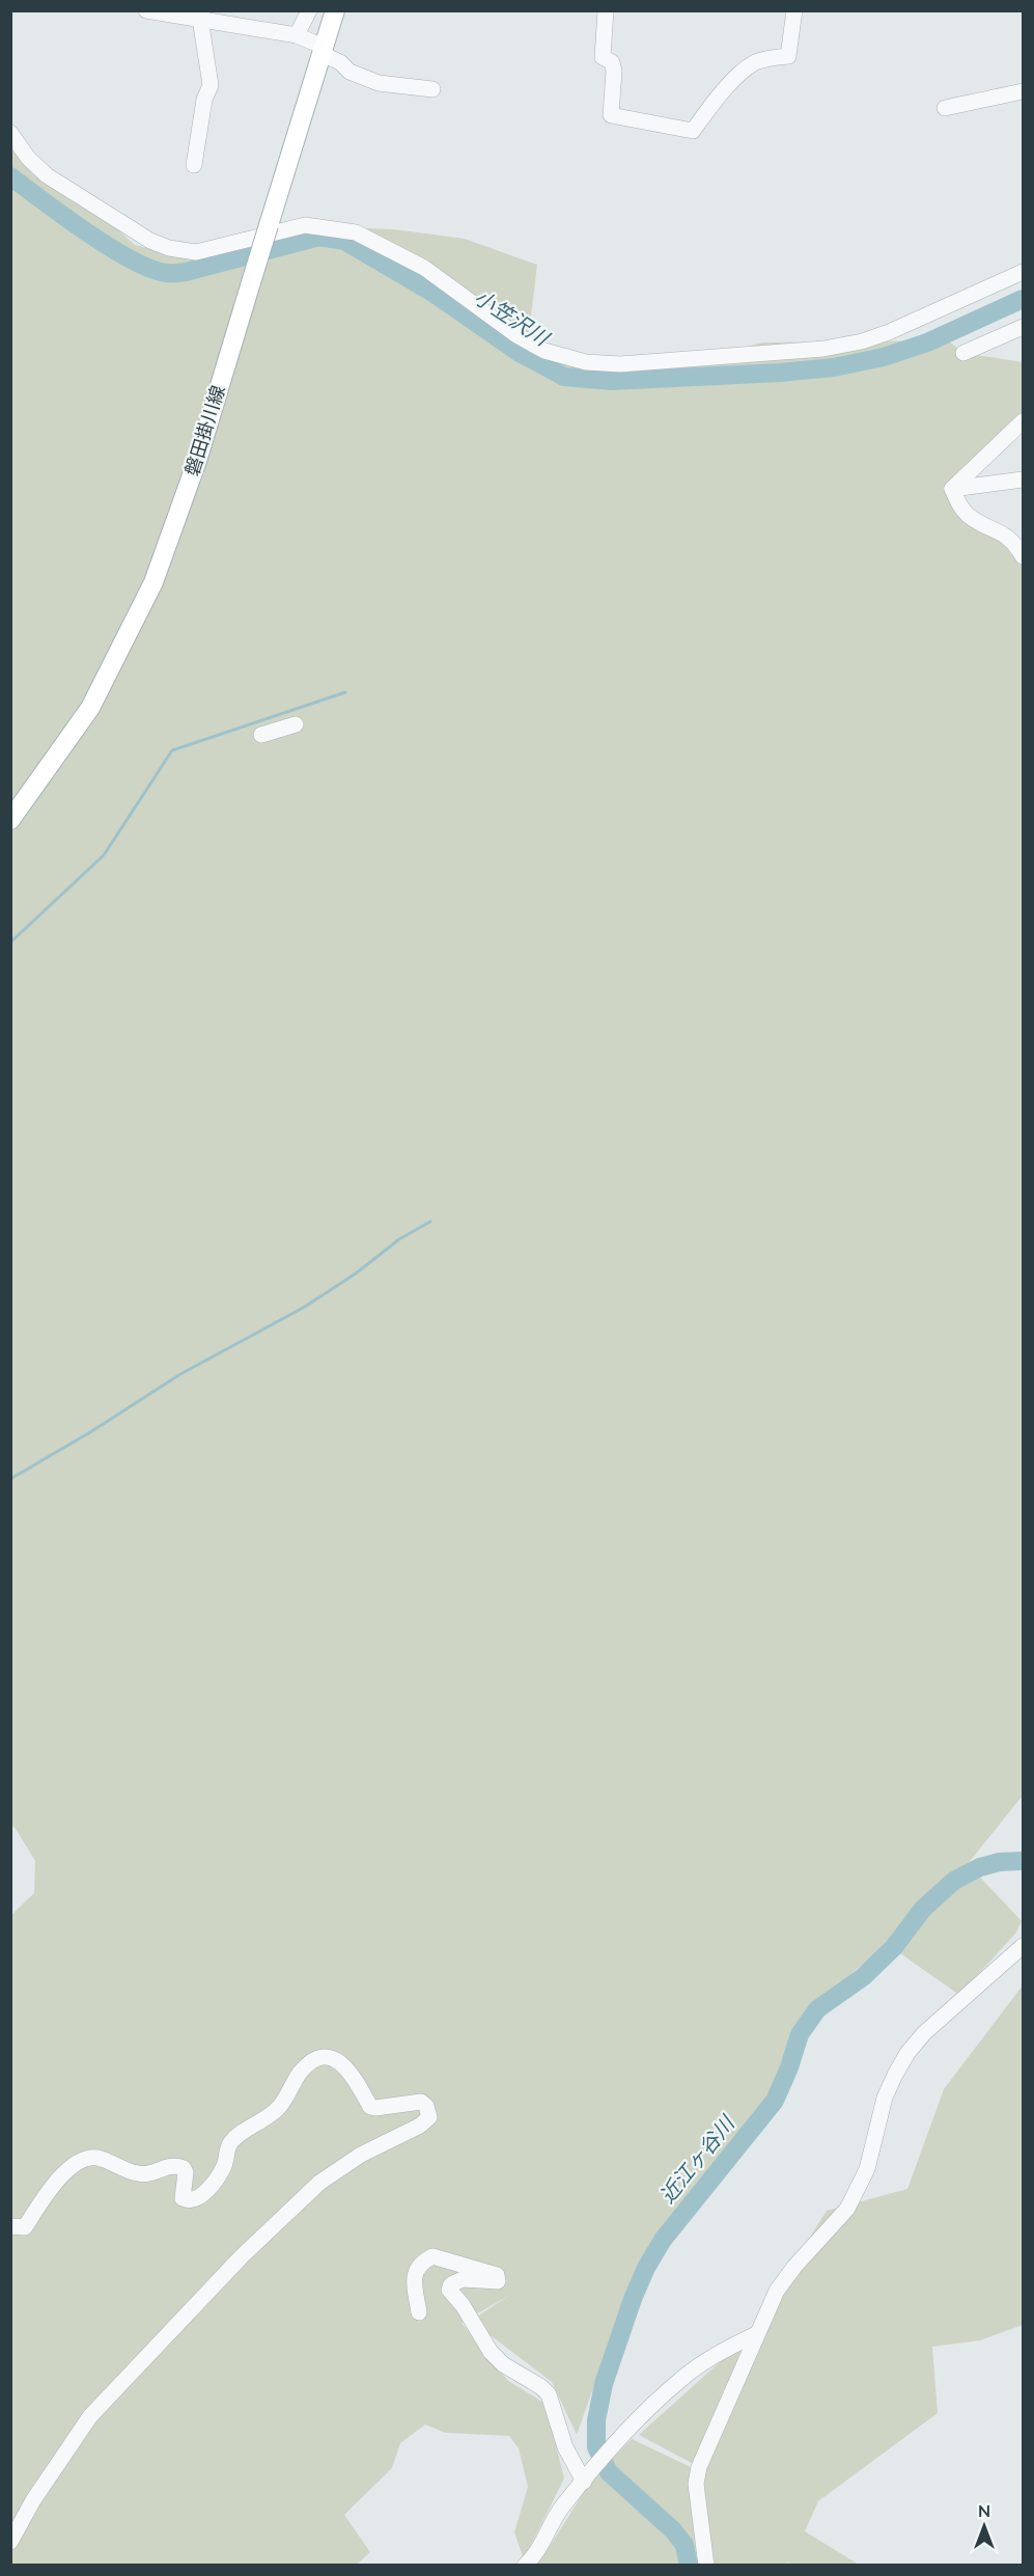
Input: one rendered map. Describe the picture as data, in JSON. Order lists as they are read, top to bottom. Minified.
{"streets":{"main road":["磐田掛川線"]},"water":["小笠沢川","近江ヶ谷川"],"north":"top"}
